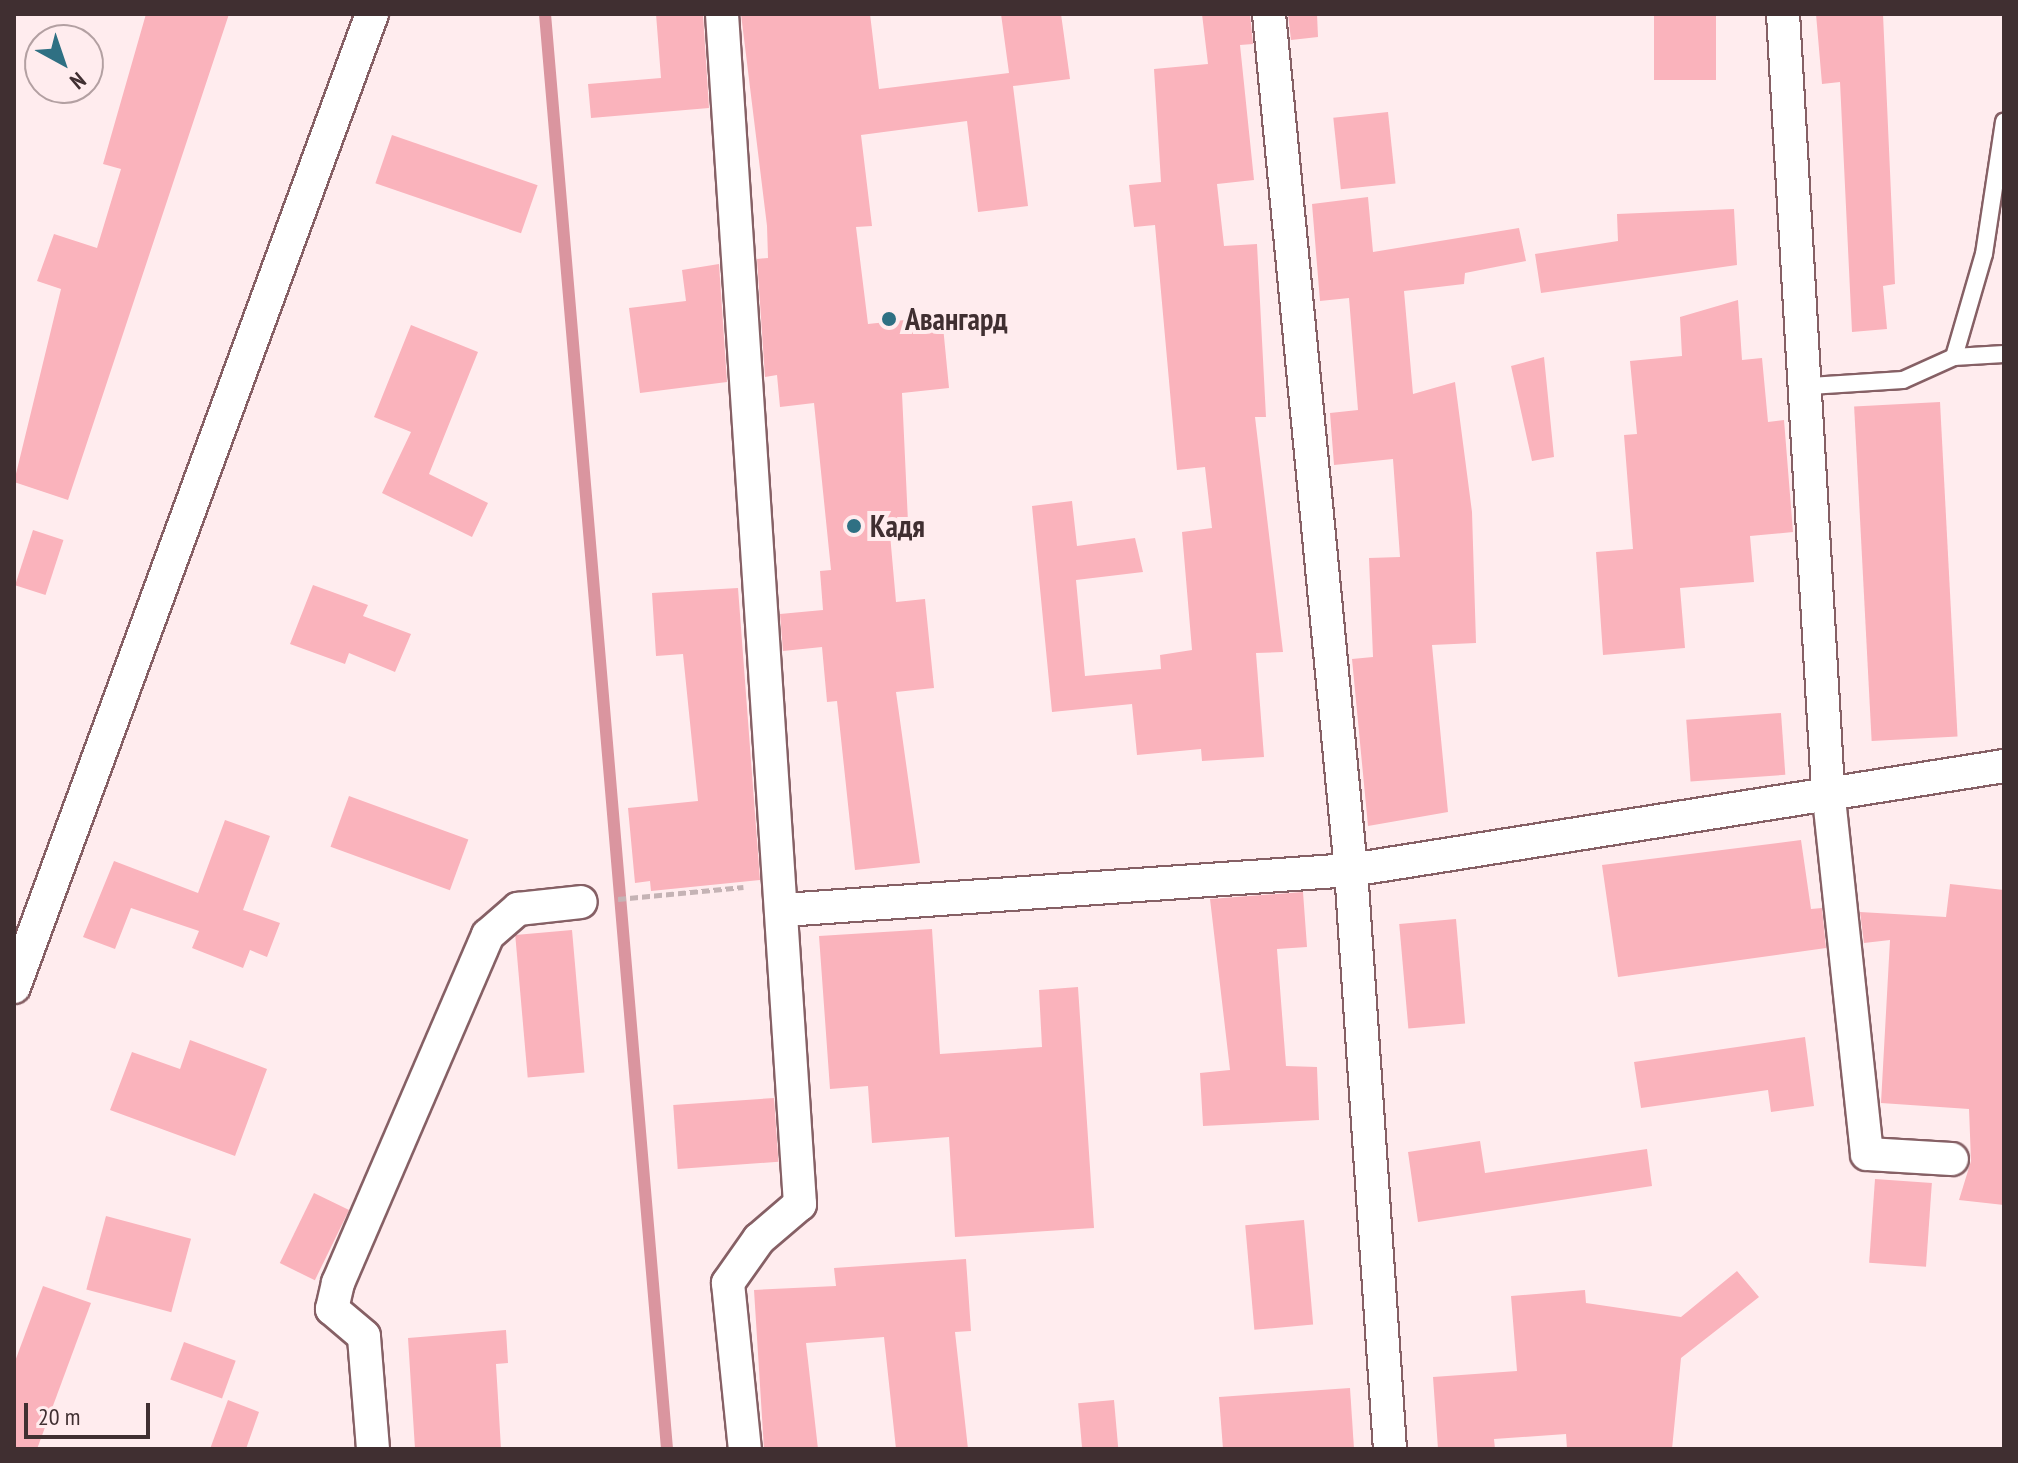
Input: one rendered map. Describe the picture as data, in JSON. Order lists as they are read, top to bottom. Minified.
{"places":["Авангард","Кадя"],"scale_bar":"20 m","north":"bottom right"}
